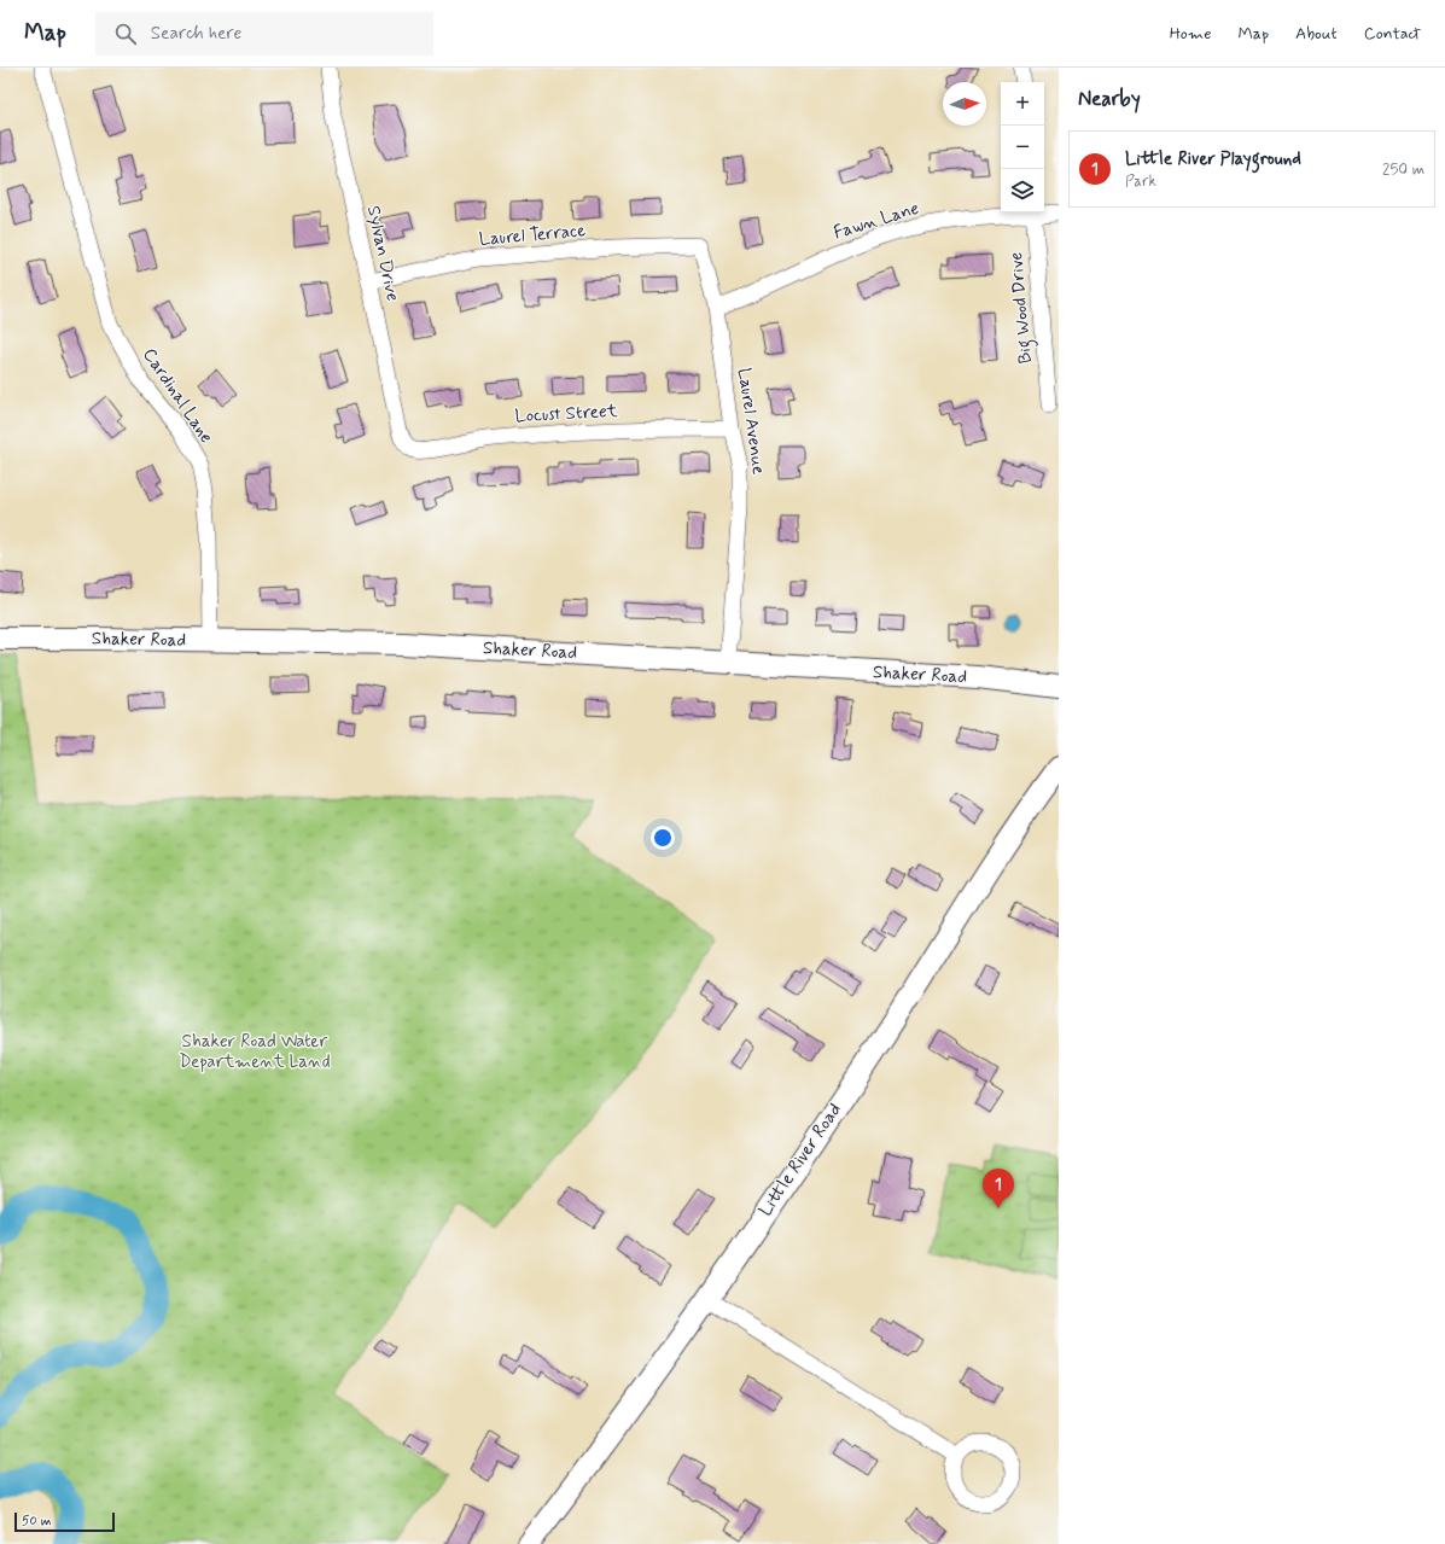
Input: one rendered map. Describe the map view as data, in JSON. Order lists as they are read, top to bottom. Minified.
{"streets":{"street":["Fawn Lane","Laurel Terrace","Sylvan Drive","Big Wood Drive","Cardinal Lane","Locust Street","Laurel Avenue","Shaker Road","Little River Road"]},"crossings":[["Fawn Lane","Laurel Avenue"],["Laurel Terrace","Sylvan Drive"],["Laurel Terrace","Laurel Avenue"],["Sylvan Drive","Locust Street"],["Cardinal Lane","Shaker Road"],["Locust Street","Laurel Avenue"],["Laurel Avenue","Shaker Road"]],"parks":["Shaker Road Water Department Land"],"scale_bar":"50 m","north":"right","page":{"header":"Map","search":"Search here","nav":["Home","Map","About","Contact"],"heading":"Nearby","map_buttons":["+","−"],"list":[{"mark":"1","name":"Little River Playground","note":"Park","value":"250 m"}],"pins":"1","scale":"50 m"}}
